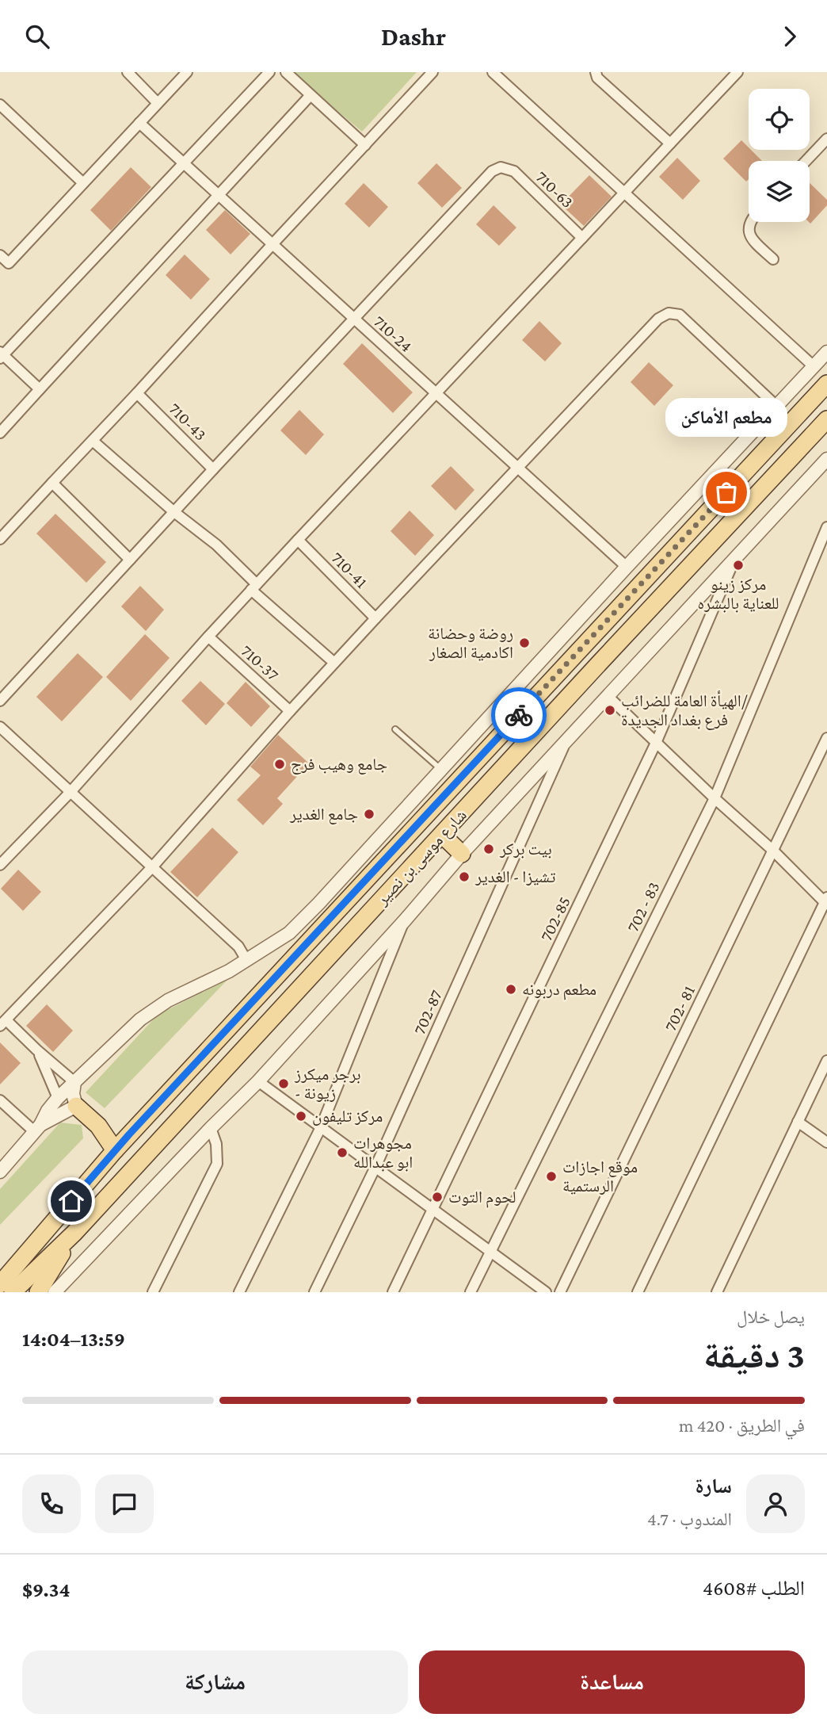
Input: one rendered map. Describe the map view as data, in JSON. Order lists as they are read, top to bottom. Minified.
{"streets":{"main road":["شارع موسى بن نصير"],"street":["710-63","710-24","710-43","710-41","710-37","702 - 83","702-85","702- 81","702-87"]},"crossings":[["710-63","710-24"]],"places":["مطعم الأماكن","مركز زينو للعناية بالبشره","روضة وحضانة اكادمية الصغار","الهيأة العامة للضرائب/ فرع بغداد الجديدة","جامع وهيب فرج","جامع الغدير","بيت بركر","تشيزا - الغدير","مطعم دربونه","برجر ميكرز - زيونة","مركز تليفون","مجوهرات ابو عبدالله","موقع اجازات الرستمية","لحوم التوت"],"page":{"header":"Dashr","bubble":"مطعم الأماكن","heading":["3 دقيقة","يصل خلال","13:59–14:04"],"panel":["سارة","المندوب · 4.7","الطلب #4608","$9.34"],"bar":"في الطريق · 420 m","buttons":["مساعدة","مشاركة"]}}
